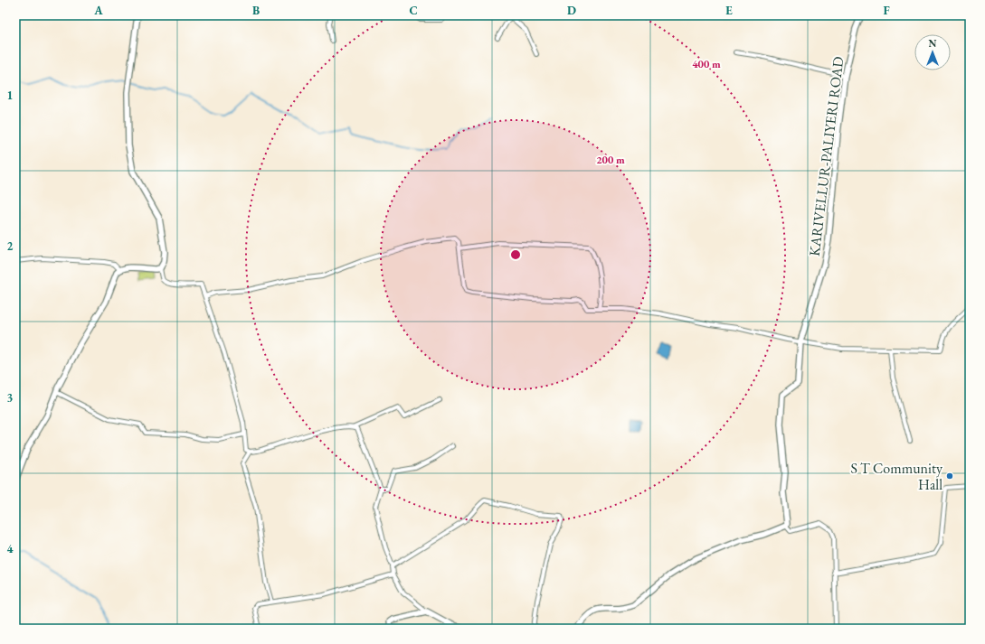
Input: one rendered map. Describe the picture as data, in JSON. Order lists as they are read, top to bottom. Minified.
{"streets":{"main road":["KARIVELLUR-PALIYERI ROAD"]},"places":["S T Community Hall"],"north":"top","grid":{"columns":["A","B","C","D","E","F"],"rows":["1","2","3","4"]},"rings":["400 m","200 m"]}
